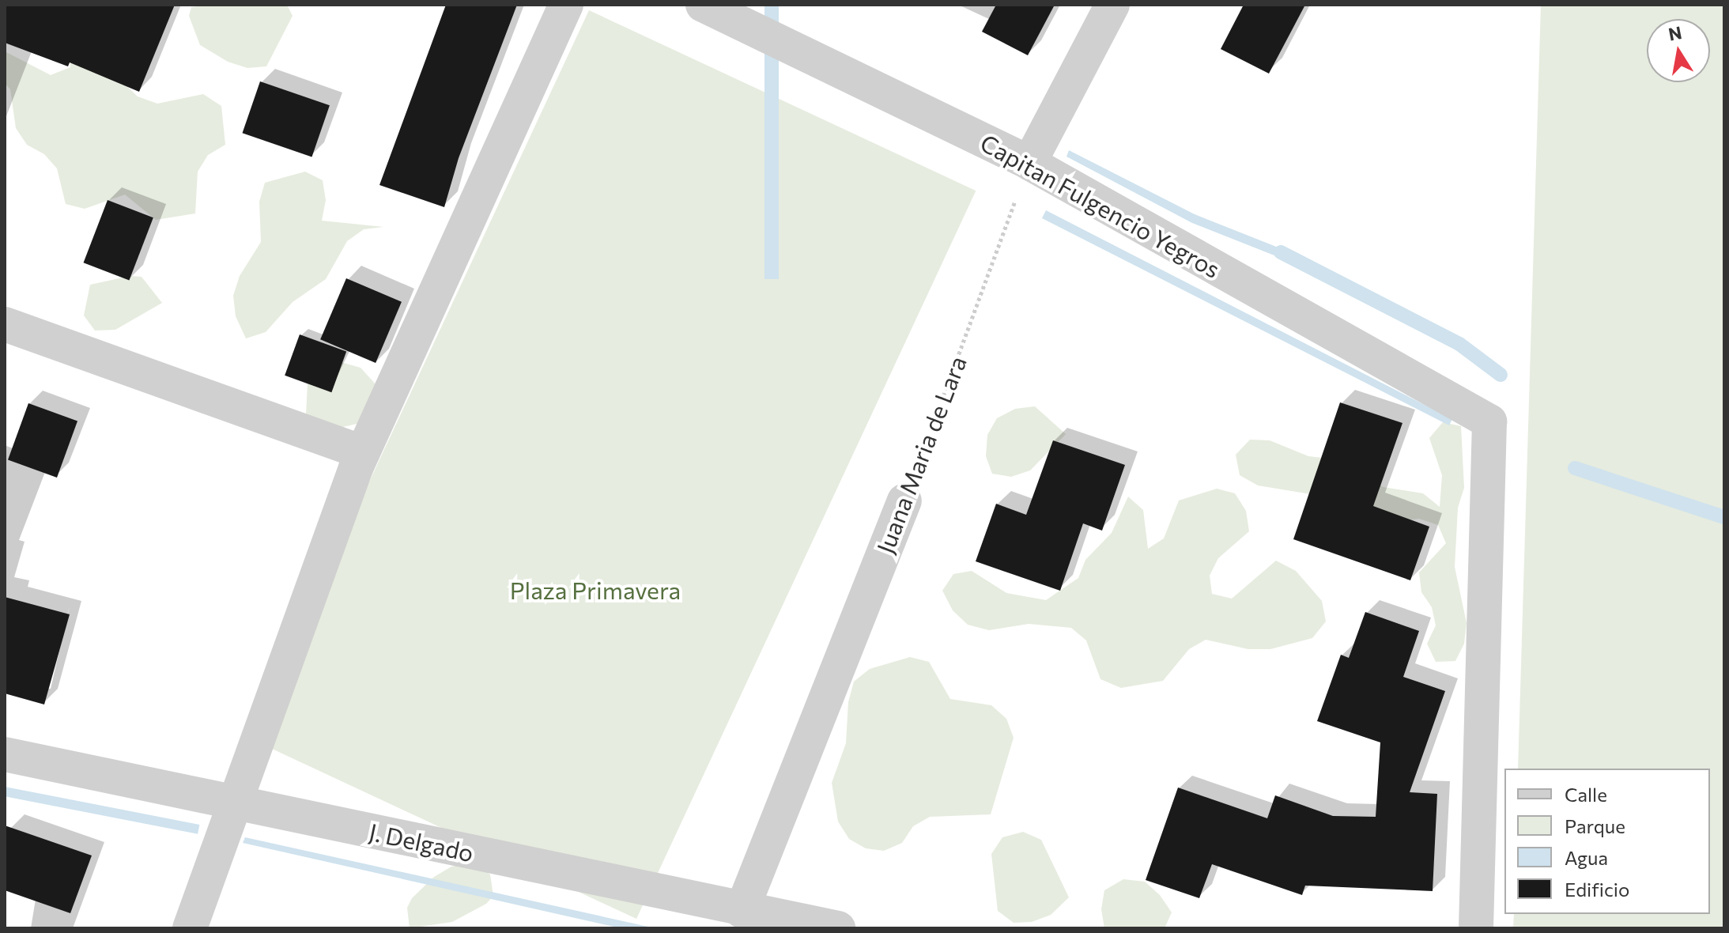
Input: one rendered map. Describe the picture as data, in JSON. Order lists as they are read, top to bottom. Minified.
{"streets":{"street":["Capitan Fulgencio Yegros","Juana Maria de Lara","J. Delgado"]},"crossings":[["Capitan Fulgencio Yegros","Juana Maria de Lara"],["Juana Maria de Lara","J. Delgado"]],"parks":["Plaza Primavera"],"legend":["Calle","Parque","Agua","Edificio"],"north":"top"}
